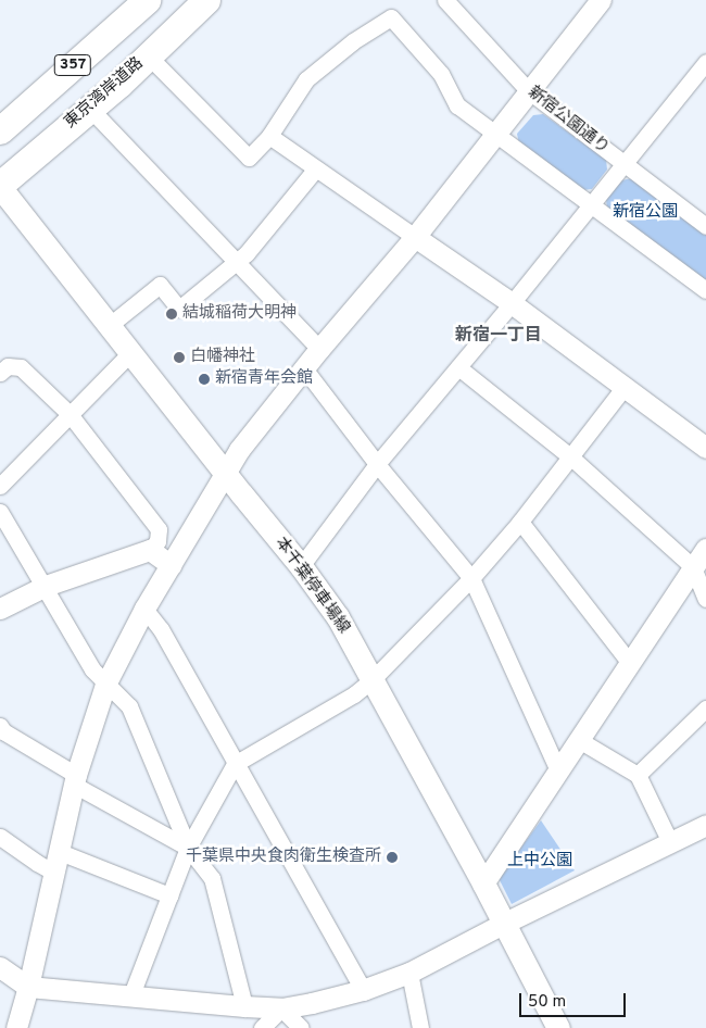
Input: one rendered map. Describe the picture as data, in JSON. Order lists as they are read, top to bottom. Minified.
{"streets":{"highway":["357","東京湾岸道路"],"main road":["本千葉停車場線"],"street":["新宿公園通り"]},"crossings":[["東京湾岸道路","本千葉停車場線"]],"districts":["新宿一丁目"],"parks":["新宿公園","上中公園"],"places":["結城稲荷大明神","白幡神社","新宿青年会館","千葉県中央食肉衛生検査所"],"scale_bar":"50 m"}
